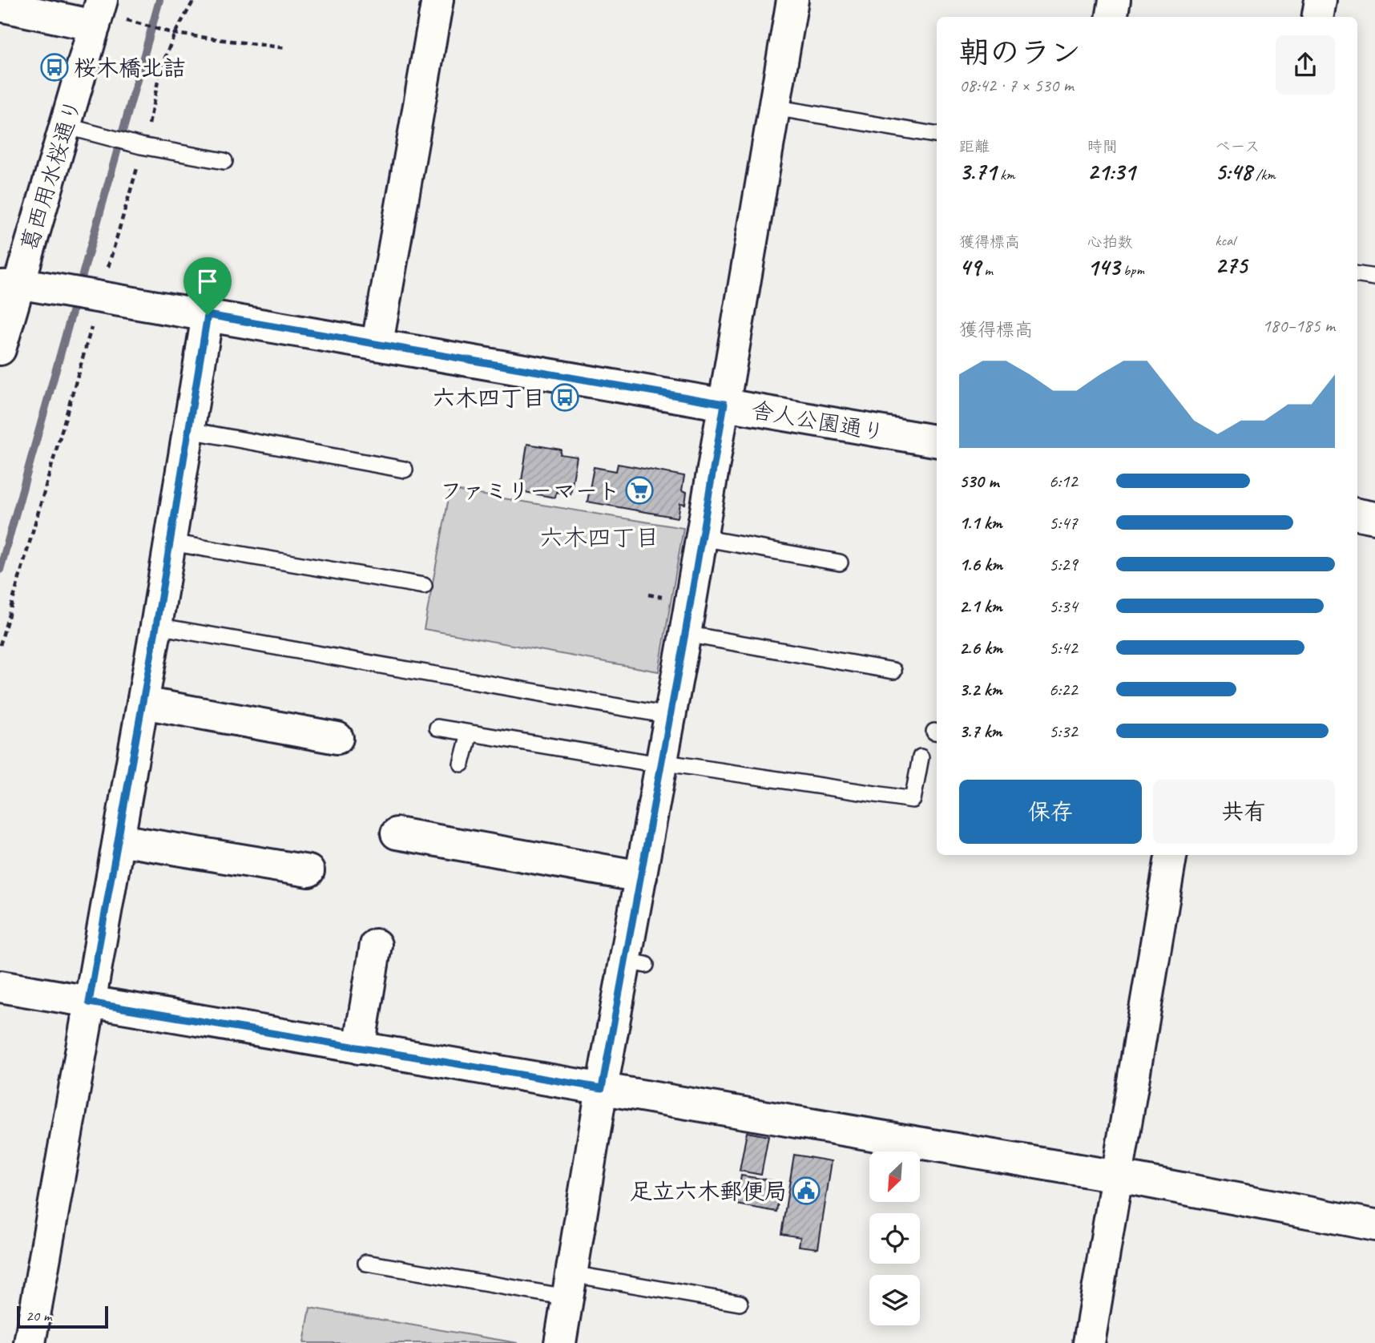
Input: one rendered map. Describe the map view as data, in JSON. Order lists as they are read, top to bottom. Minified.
{"streets":{"street":["葛西用水桜通り","舎人公園通り"]},"crossings":[["葛西用水桜通り","舎人公園通り"]],"districts":["六木四丁目"],"places":{"bus stop":["桜木橋北詰","六木四丁目"],"supermarket":["ファミリーマート"],"public building":["足立六木郵便局"]},"scale_bar":"20 m","north":"bottom left","page":{"heading":["朝のラン","08:42 · 7 × 530 m"],"stats":[["距離","3.71 km"],["時間","21:31"],["ペース","5:48 /km"],["獲得標高","49 m"],["心拍数","143 bpm"],["kcal","275"]],"chart":["獲得標高","180–185 m"],"list":[{"name":"530 m","note":"6:12"},{"name":"1.1 km","note":"5:47"},{"name":"1.6 km","note":"5:29"},{"name":"2.1 km","note":"5:34"},{"name":"2.6 km","note":"5:42"},{"name":"3.2 km","note":"6:22"},{"name":"3.7 km","note":"5:32"}],"buttons":["保存","共有"],"scale":"20 m"}}
